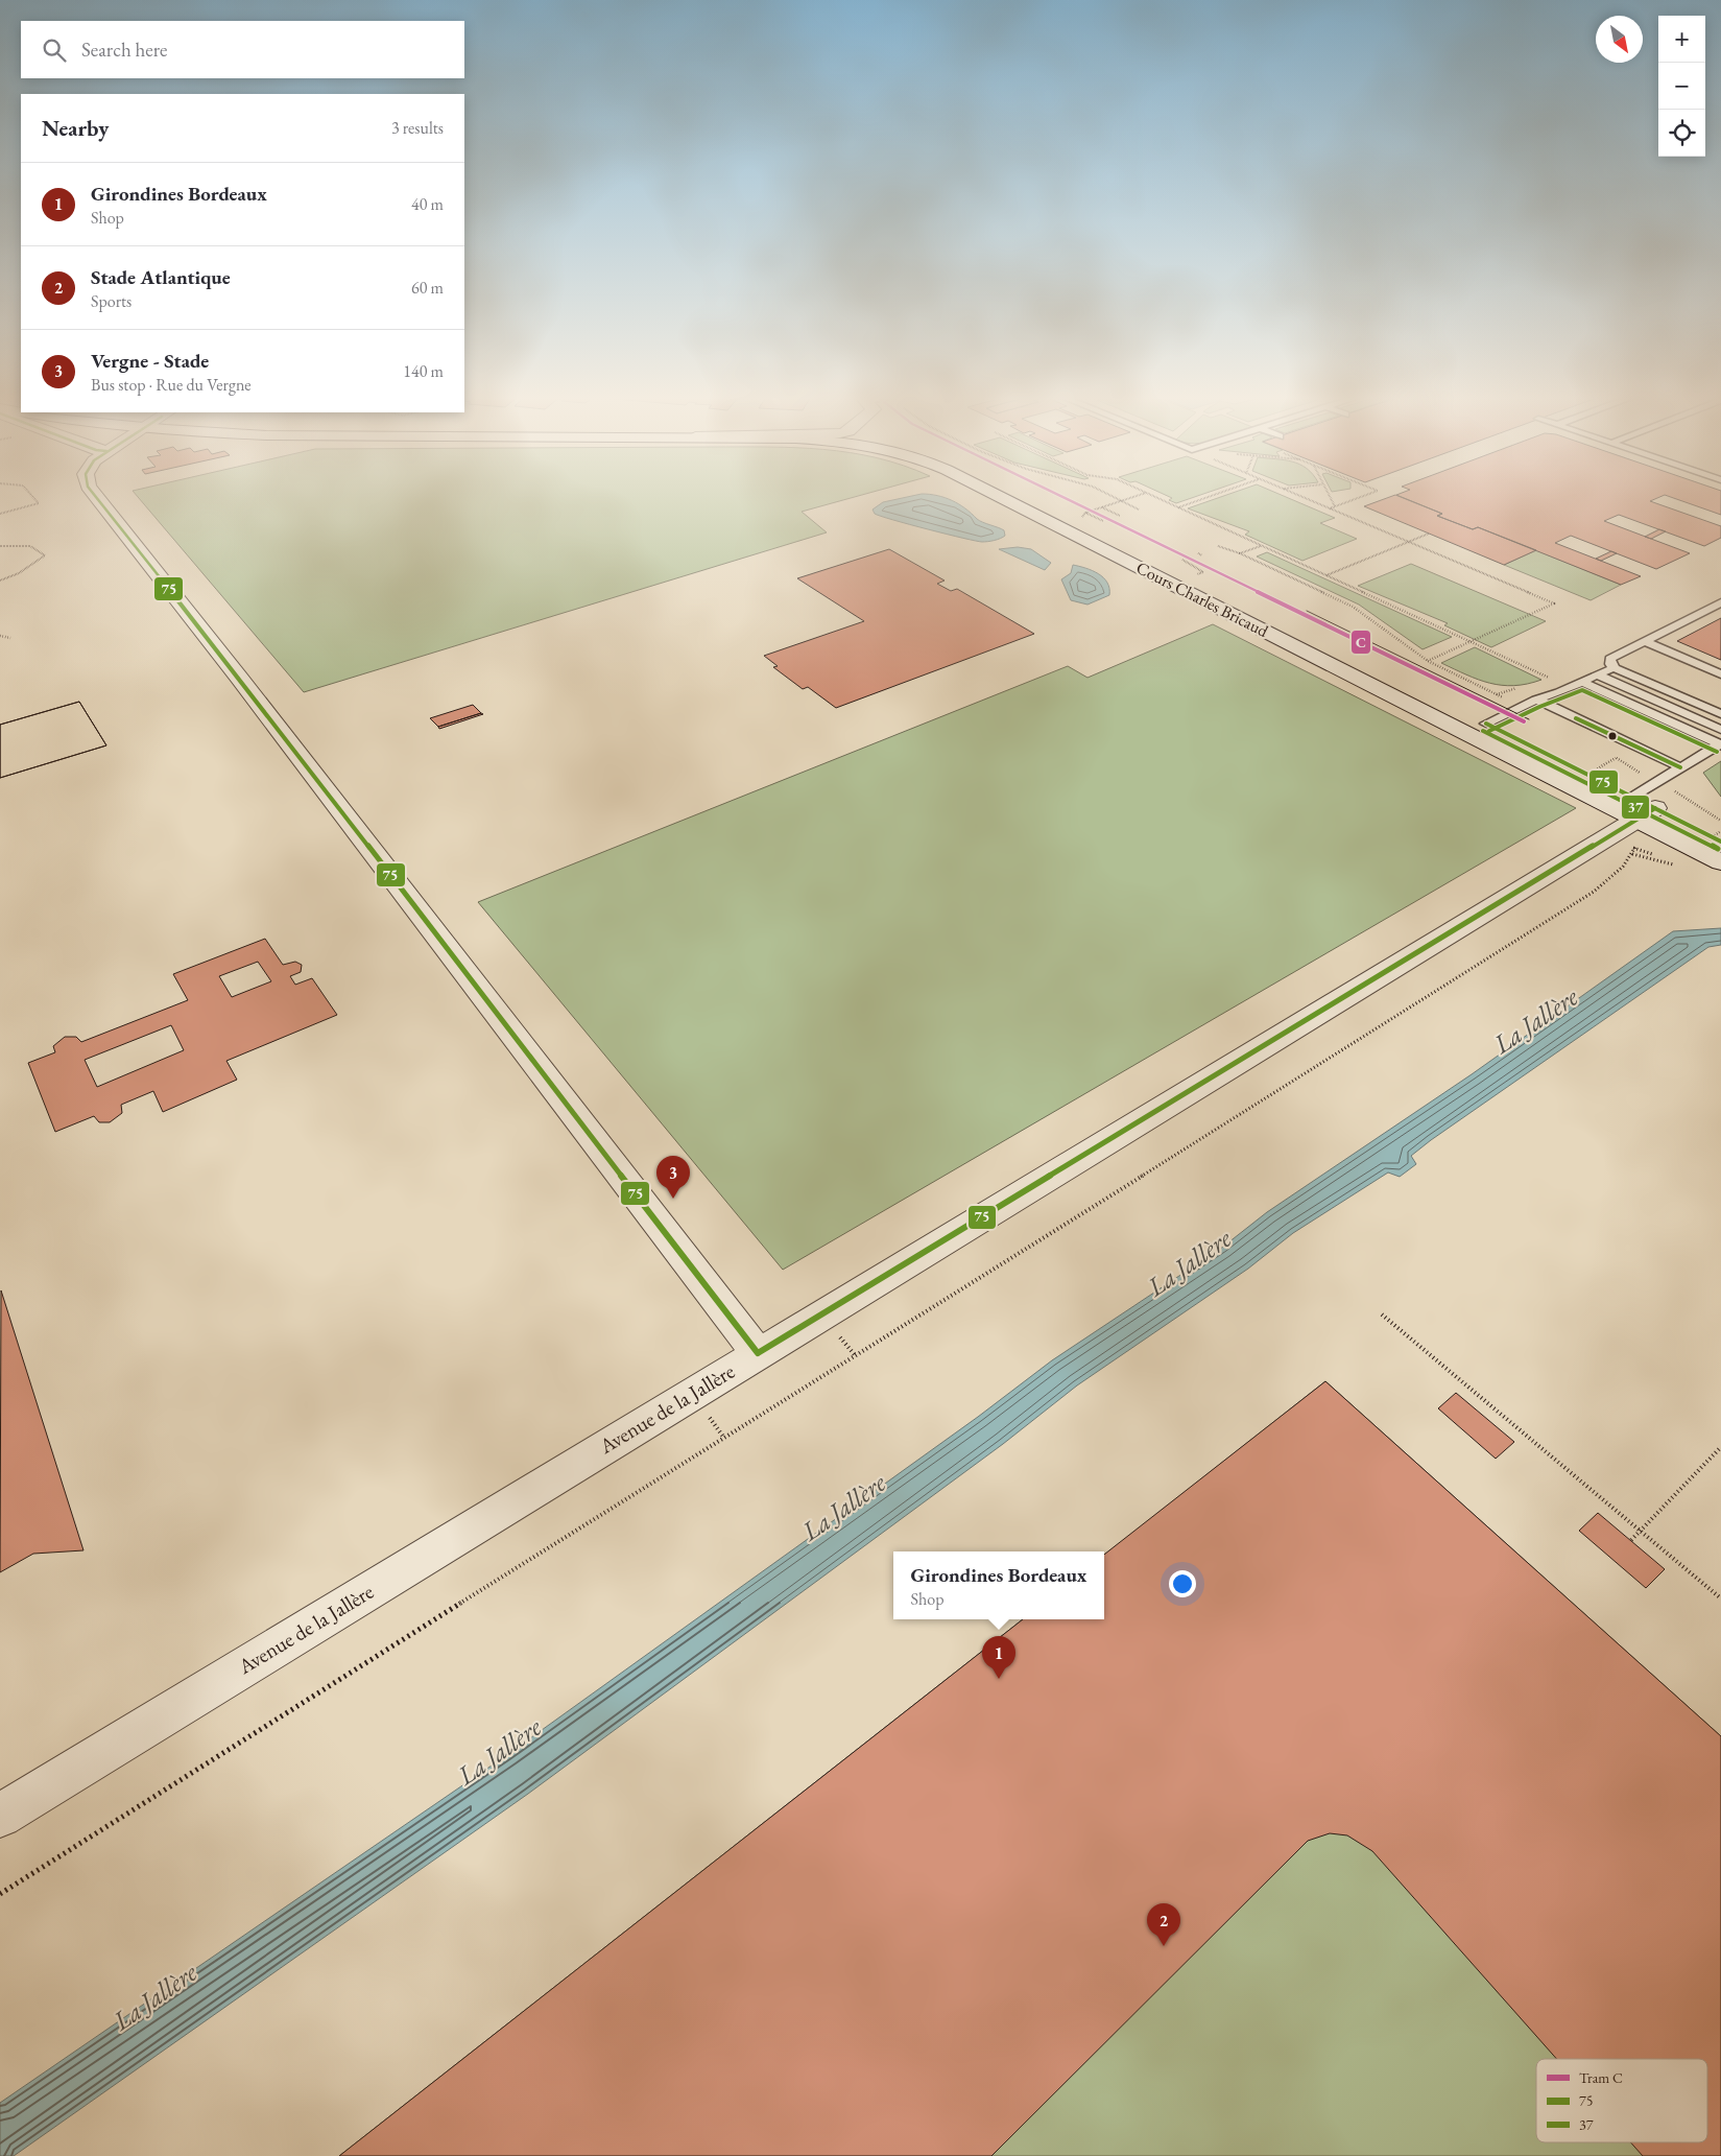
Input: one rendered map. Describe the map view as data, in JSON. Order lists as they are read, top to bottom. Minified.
{"streets":{"main road":["Cours Charles Bricaud","Avenue de la Jallère"]},"crossings":[["Cours Charles Bricaud","Avenue de la Jallère"]],"water":["La Jallère"],"lines":["tram line C","transit line 75","transit line 37"],"legend":["Tram C","75","37"],"north":"bottom right","page":{"map_buttons":["+","−"],"search":"Search here","heading":["Nearby","3 results"],"list":[{"mark":"1","name":"Girondines Bordeaux","note":"Shop","value":"40 m"},{"mark":"2","name":"Stade Atlantique","note":"Sports","value":"60 m"},{"mark":"3","name":"Vergne - Stade","note":"Bus stop · Rue du Vergne","value":"140 m"}],"pins":["3","1","2"],"popup":["Girondines Bordeaux","Shop"]}}
